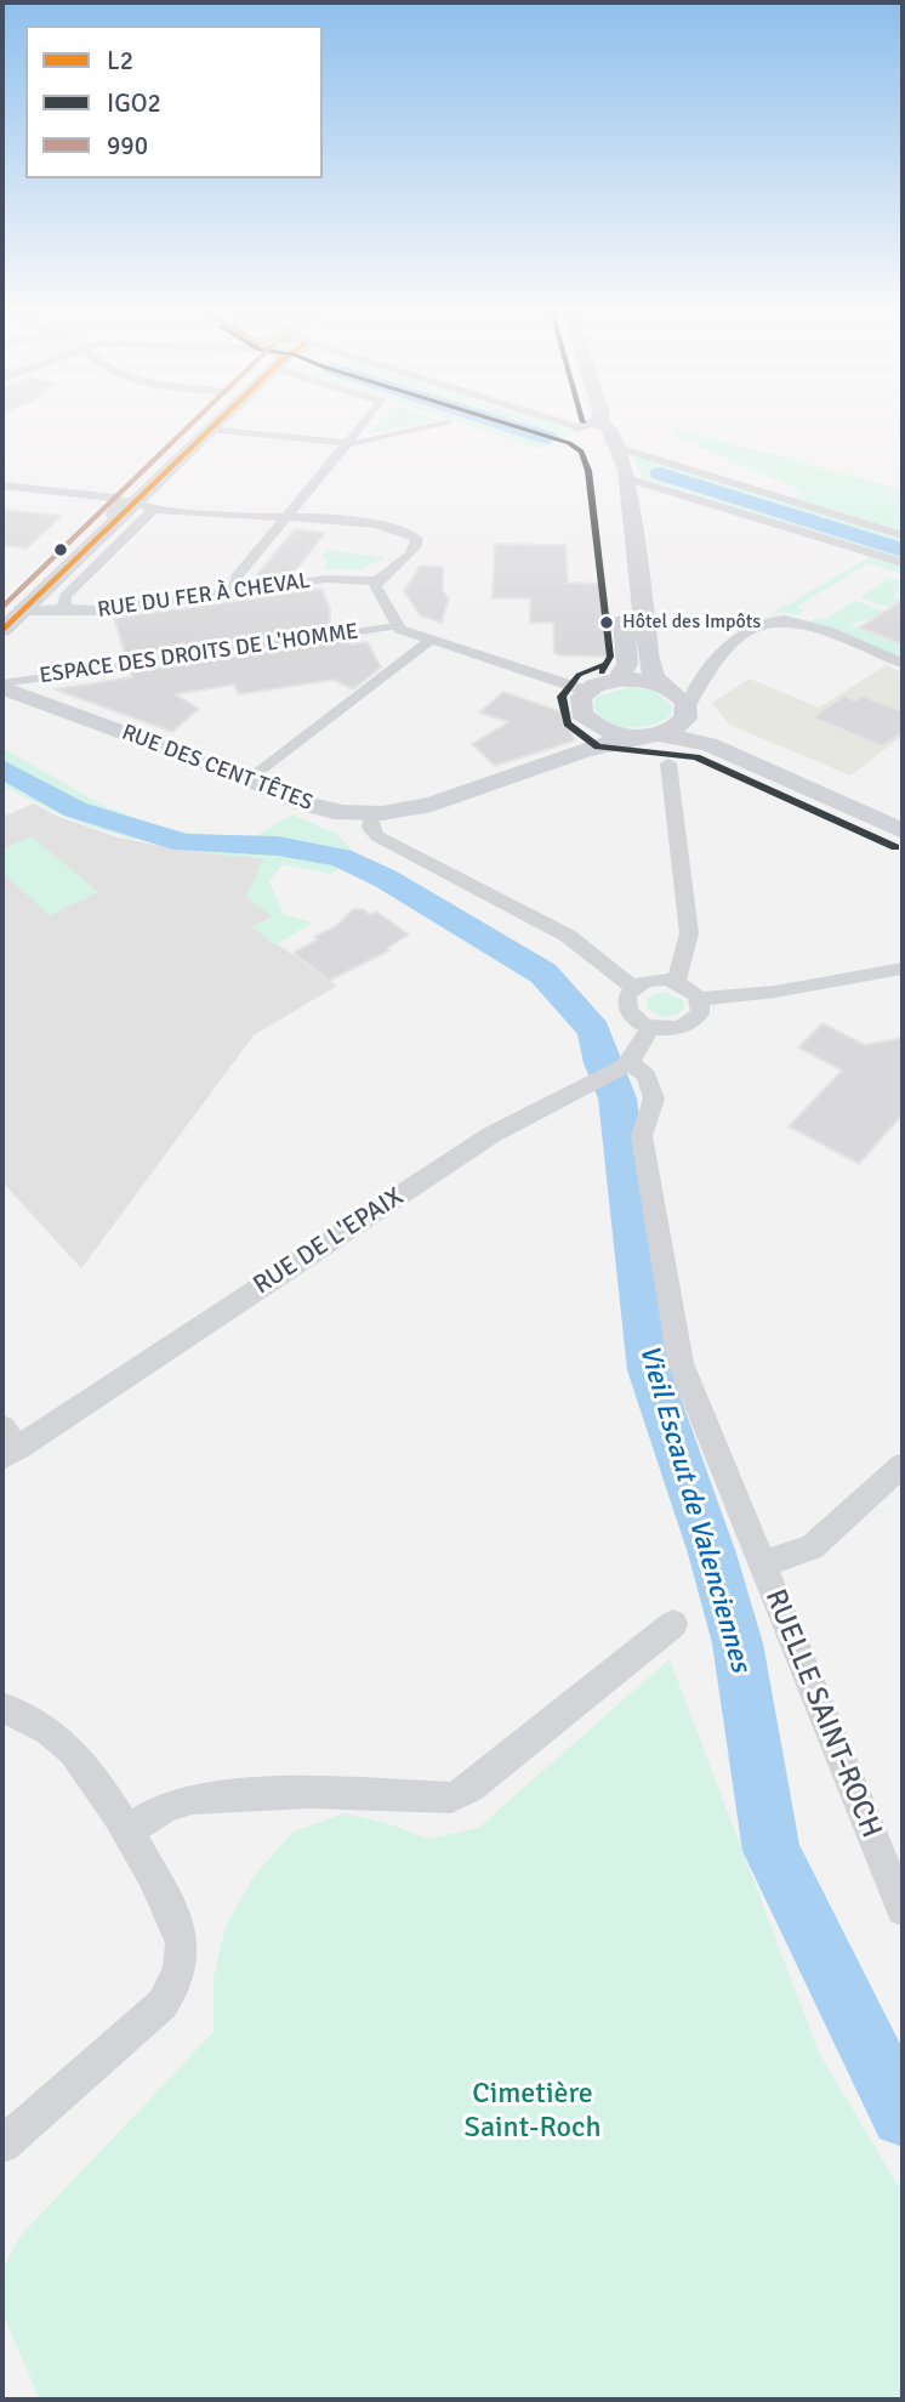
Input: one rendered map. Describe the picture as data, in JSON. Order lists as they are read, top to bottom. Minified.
{"streets":{"main road":["RUE DES CENT TÊTES"],"street":["RUE DU FER À CHEVAL","ESPACE DES DROITS DE L'HOMME","RUE DE L'EPAIX","RUELLE SAINT-ROCH"]},"crossings":[["ESPACE DES DROITS DE L'HOMME","RUE DES CENT TÊTES"],["RUE DE L'EPAIX","RUELLE SAINT-ROCH"]],"water":["Vieil Escaut de Valenciennes"],"parks":["Cimetière Saint-Roch"],"places":["Hôtel des Impôts"],"lines":["transit line L2","transit line IGO2","transit line 990"],"legend":["L2","IGO2","990"]}
